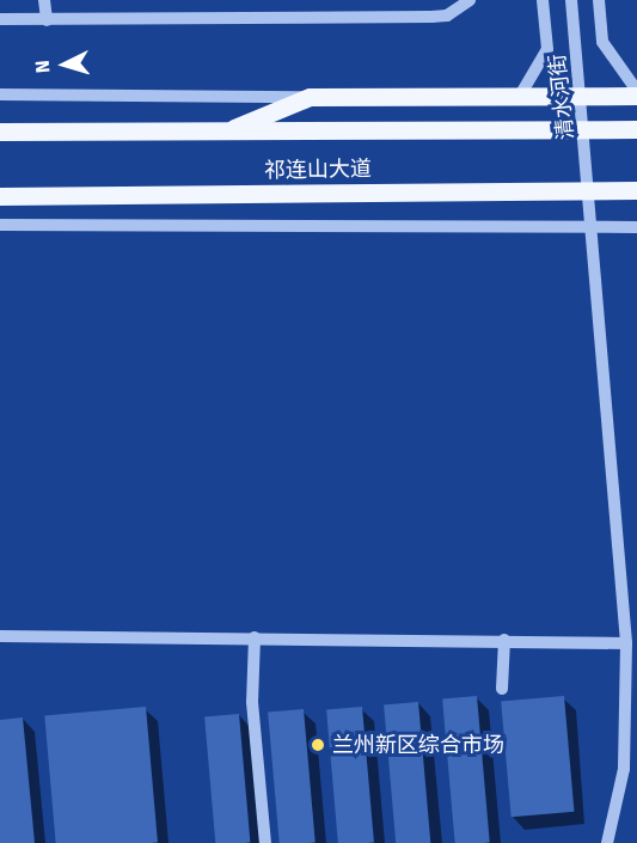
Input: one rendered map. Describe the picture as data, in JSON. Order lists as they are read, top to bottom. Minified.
{"streets":{"main road":["祁连山大道"],"street":["清水河街"]},"crossings":[["清水河街","祁连山大道"]],"places":["兰州新区综合市场"],"north":"left"}
